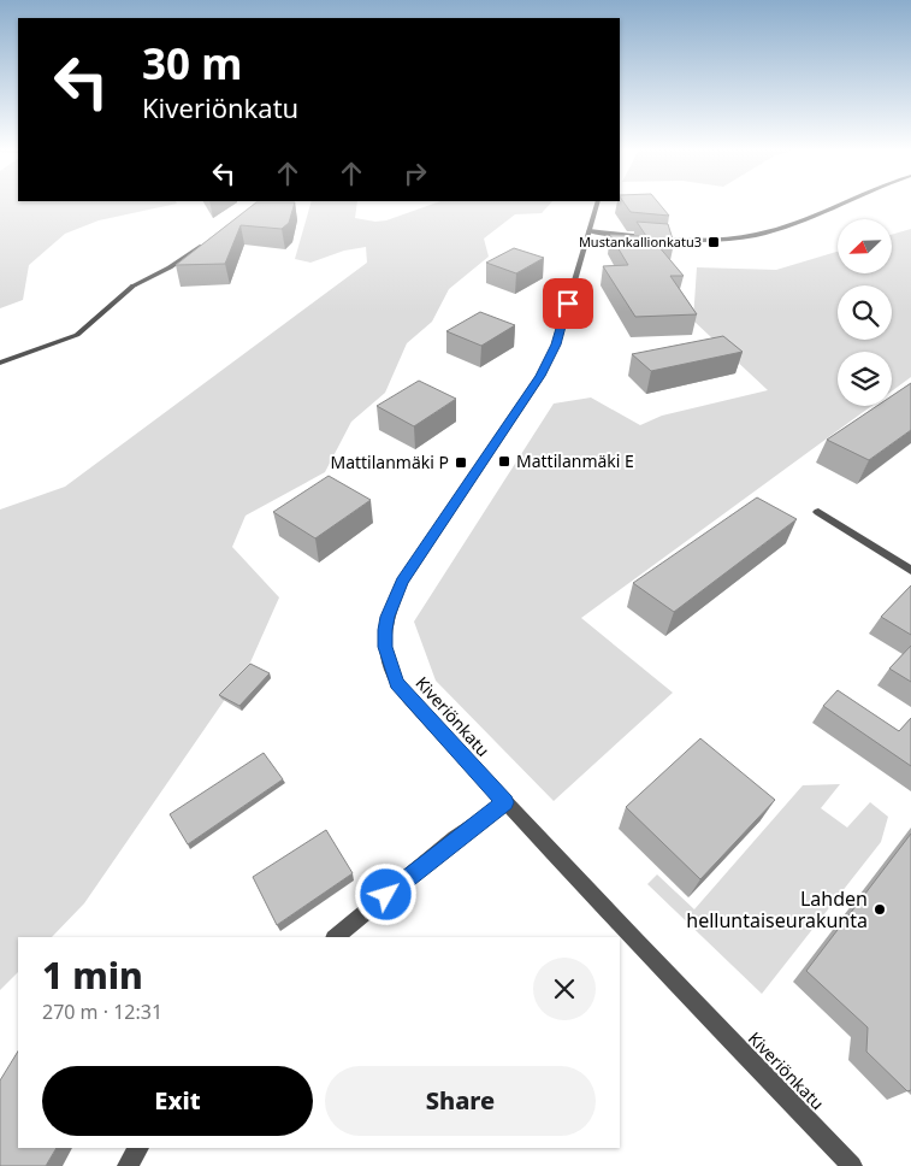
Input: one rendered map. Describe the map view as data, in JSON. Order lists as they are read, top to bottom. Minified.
{"streets":{"street":["Kiveriönkatu"]},"places":{"transit":["Mustankallionkatu3","Mattilanmäki E","Mattilanmäki P"],"other":["Lahden helluntaiseurakunta"]},"north":"bottom left","page":{"turn":["30 m","Kiveriönkatu"],"heading":["1 min","270 m · 12:31"],"buttons":["Exit","Share"]}}
